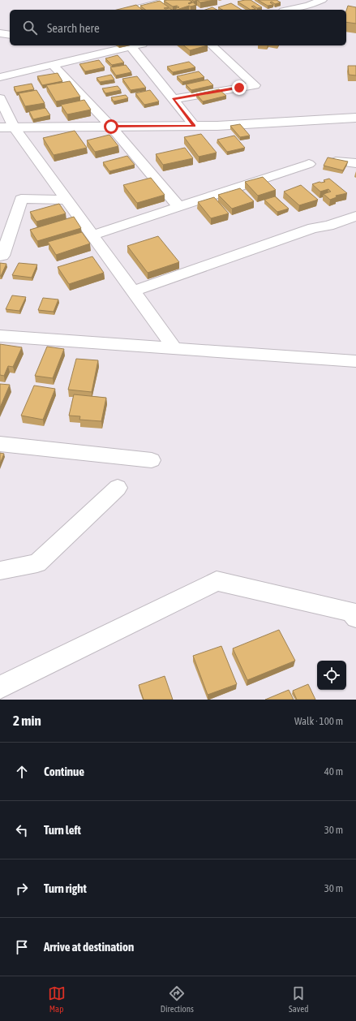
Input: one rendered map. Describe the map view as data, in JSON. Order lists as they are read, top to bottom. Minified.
{"page":{"search":"Search here","heading":["2 min","Walk · 100 m"],"list":[["Continue","40 m"],["Turn left","30 m"],["Turn right","30 m"],"Arrive at destination"],"nav":["Map","Directions","Saved"]}}
